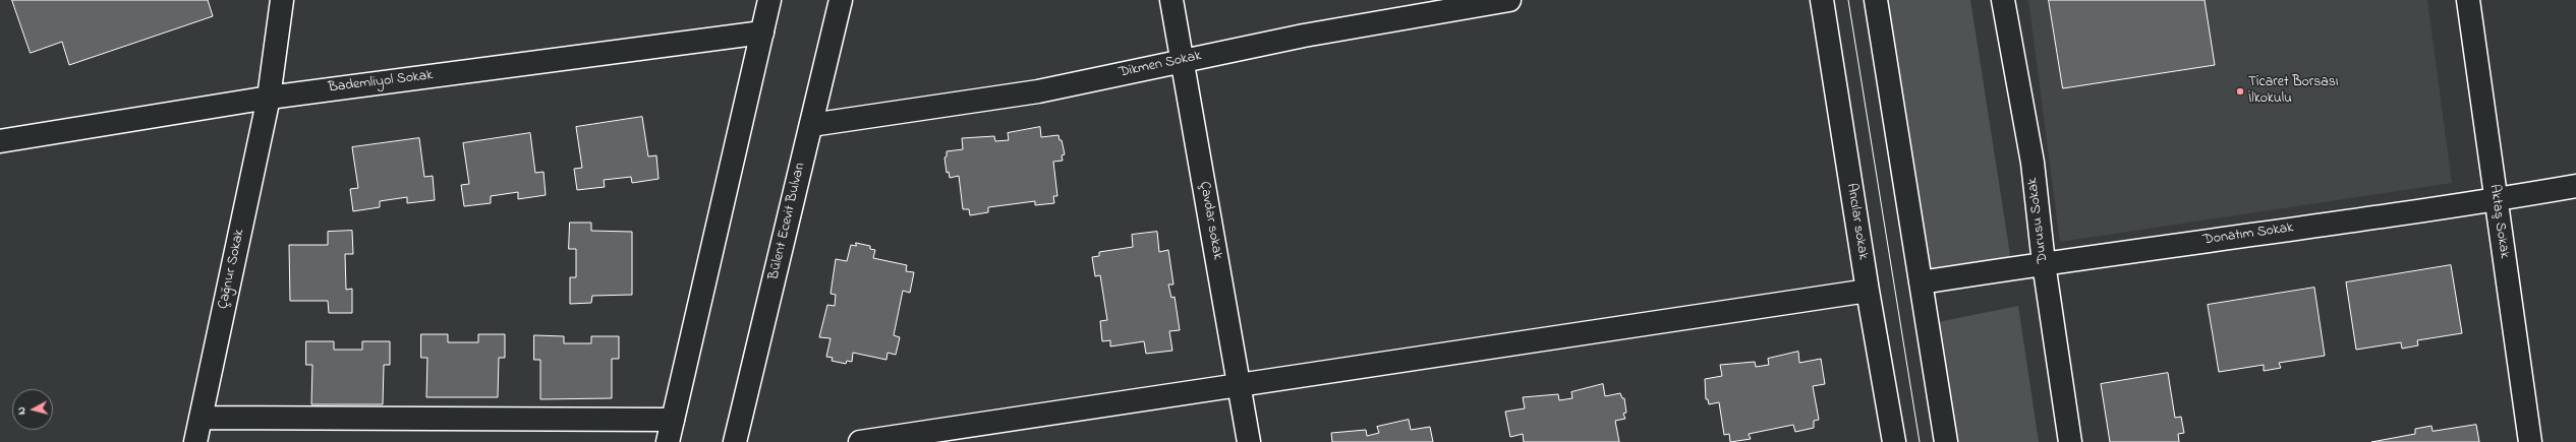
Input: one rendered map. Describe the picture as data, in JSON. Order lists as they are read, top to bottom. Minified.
{"streets":{"street":["Dikmen Sokak","Bademliyol Sokak","Çavdar sokak","Durusu Sokak","Bülent Ecevit Bulvarı","Arıcılar sokak","Aktaş Sokak","Donatım Sokak","Çağnur Sokak"]},"crossings":[["Dikmen Sokak","Çavdar sokak"],["Dikmen Sokak","Bülent Ecevit Bulvarı"],["Bademliyol Sokak","Çağnur Sokak"],["Durusu Sokak","Donatım Sokak"],["Aktaş Sokak","Donatım Sokak"]],"places":["Ticaret Borsası İlkokulu"],"north":"left"}
